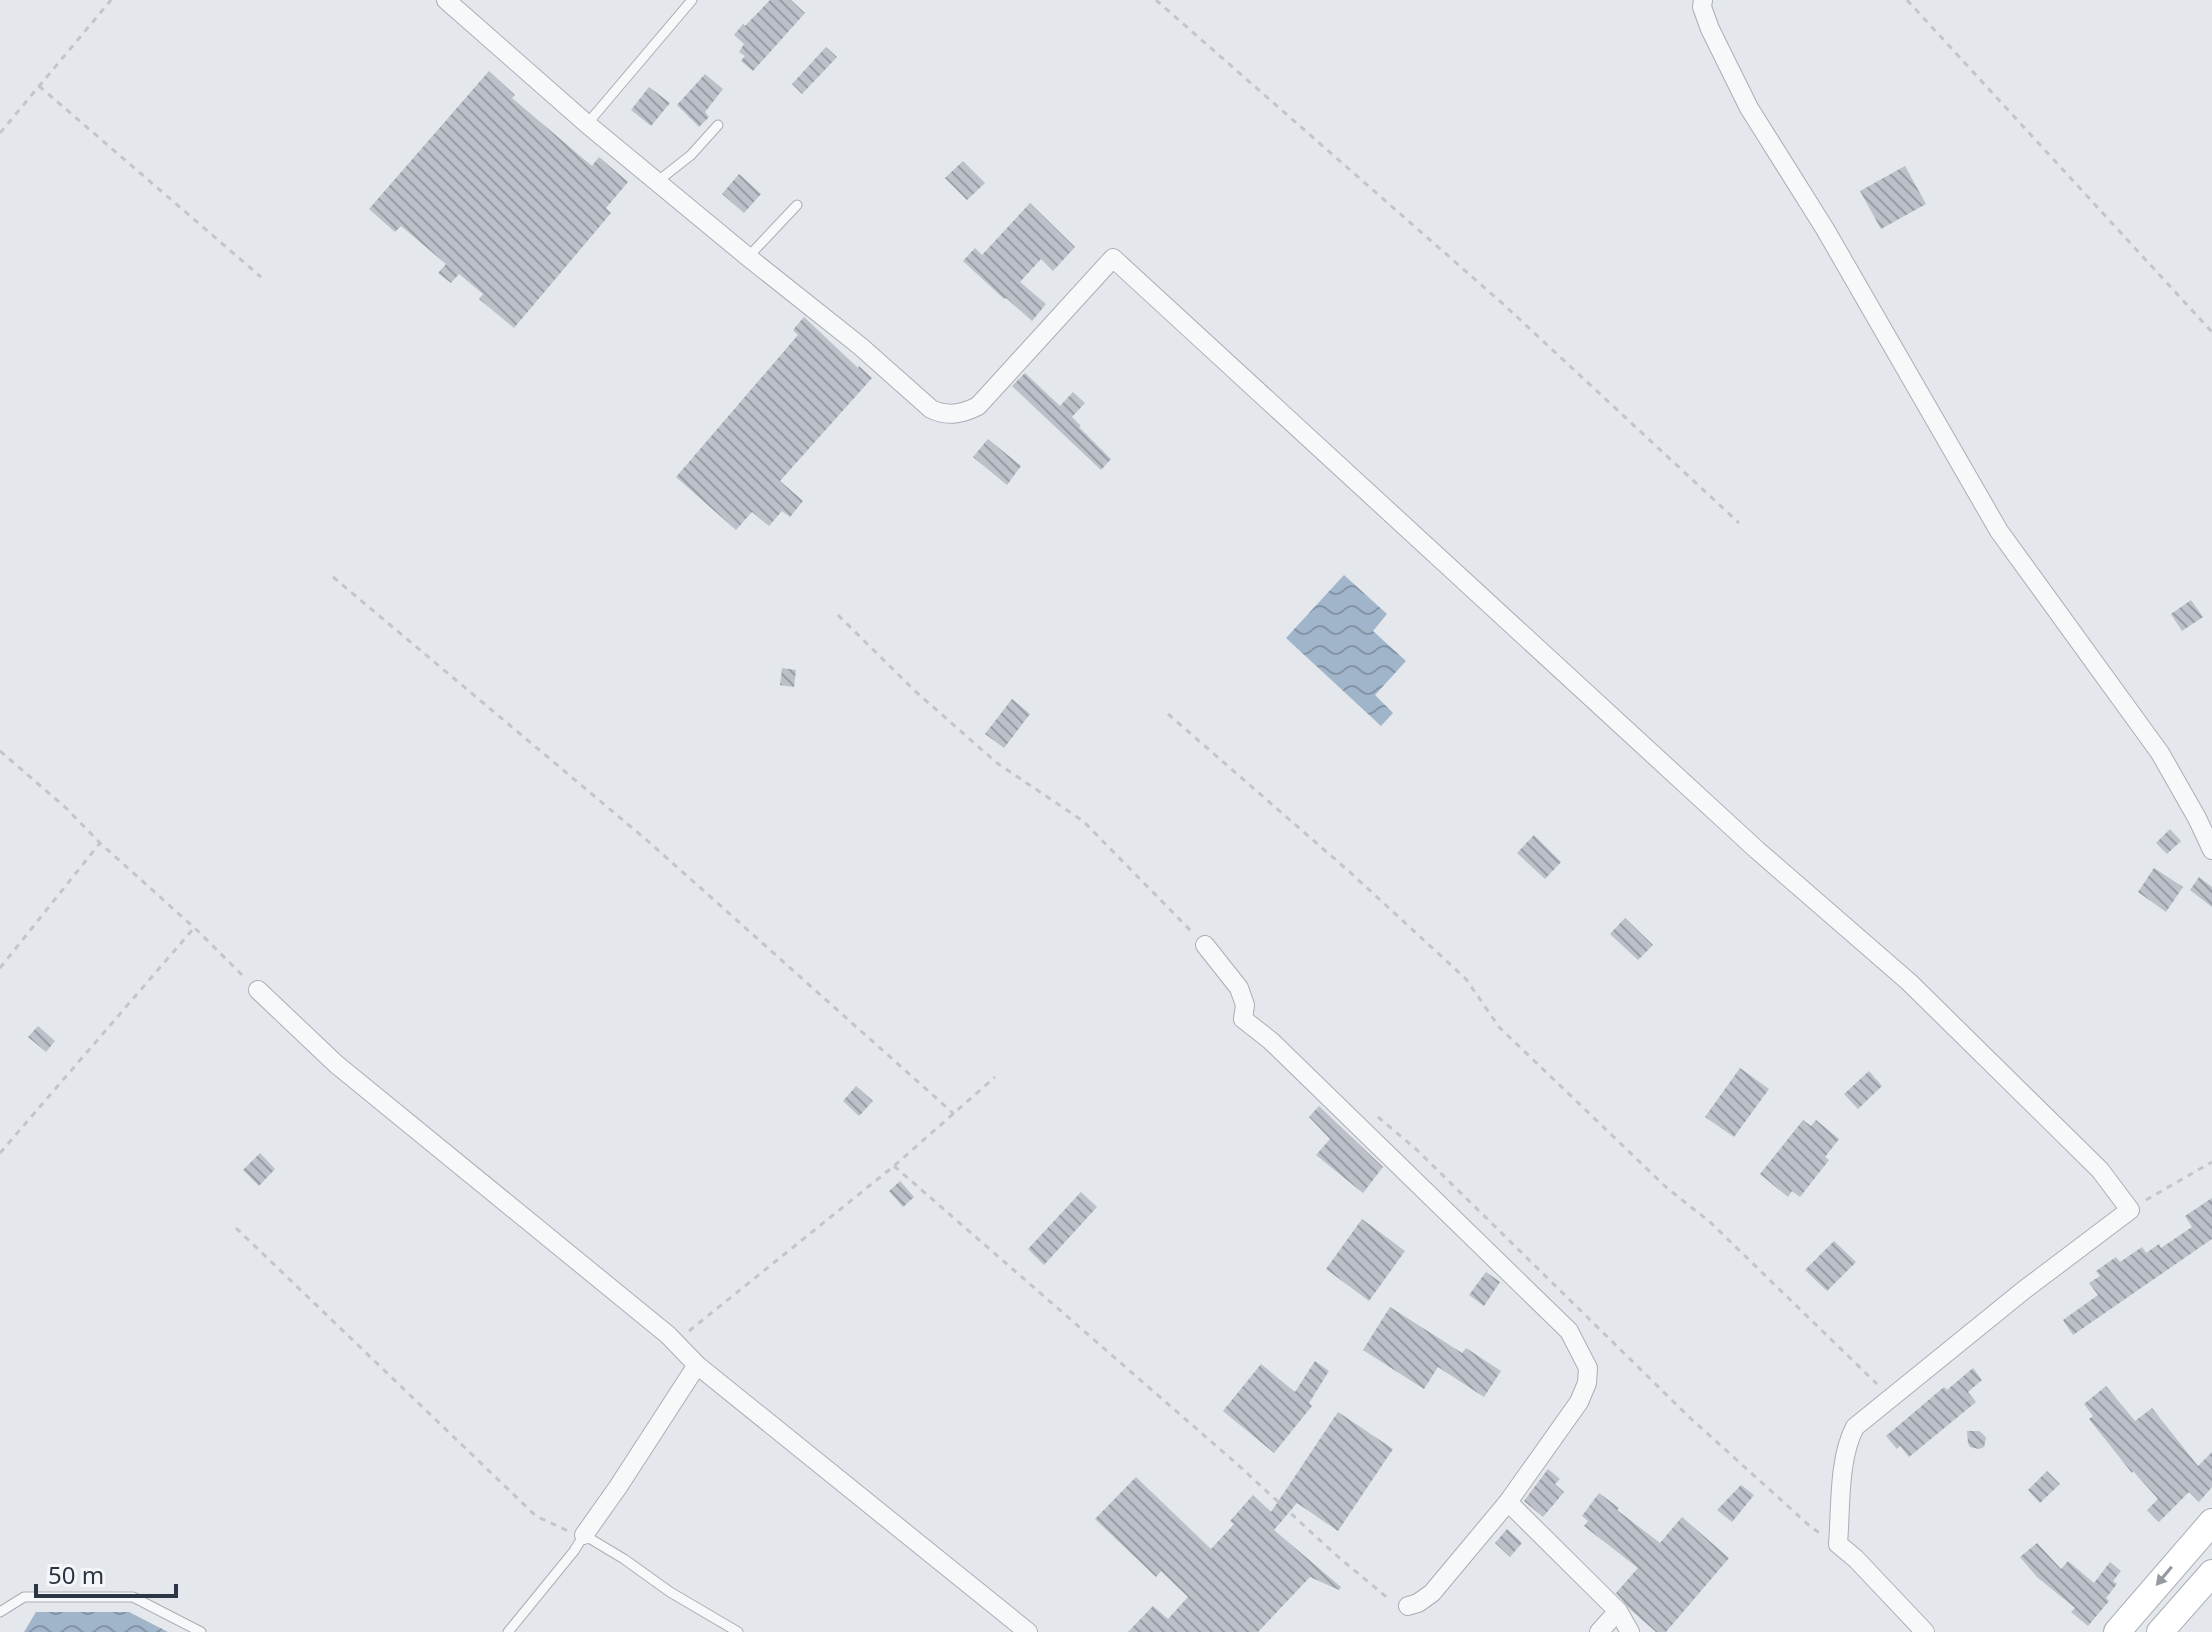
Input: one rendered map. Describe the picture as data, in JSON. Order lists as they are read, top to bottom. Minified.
{"scale_bar":"50 m"}
